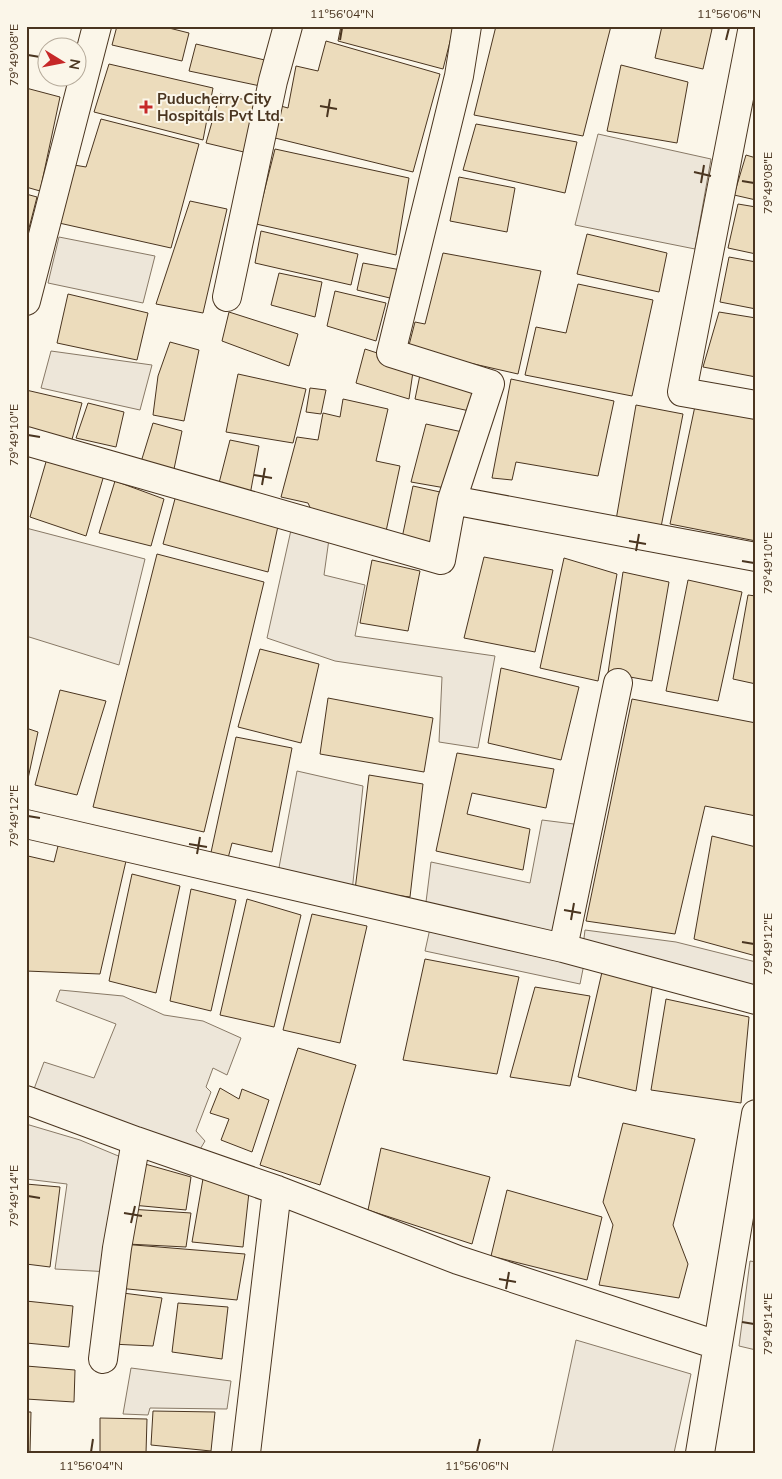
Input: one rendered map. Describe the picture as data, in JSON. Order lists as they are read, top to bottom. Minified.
{"places":{"health":["Puducherry City Hospitals Pvt Ltd."]},"north":"right","coordinates":["11°56'04\"N","11°56'06\"N","79°49'08\"E","79°49'10\"E","79°49'12\"E","79°49'14\"E"]}
